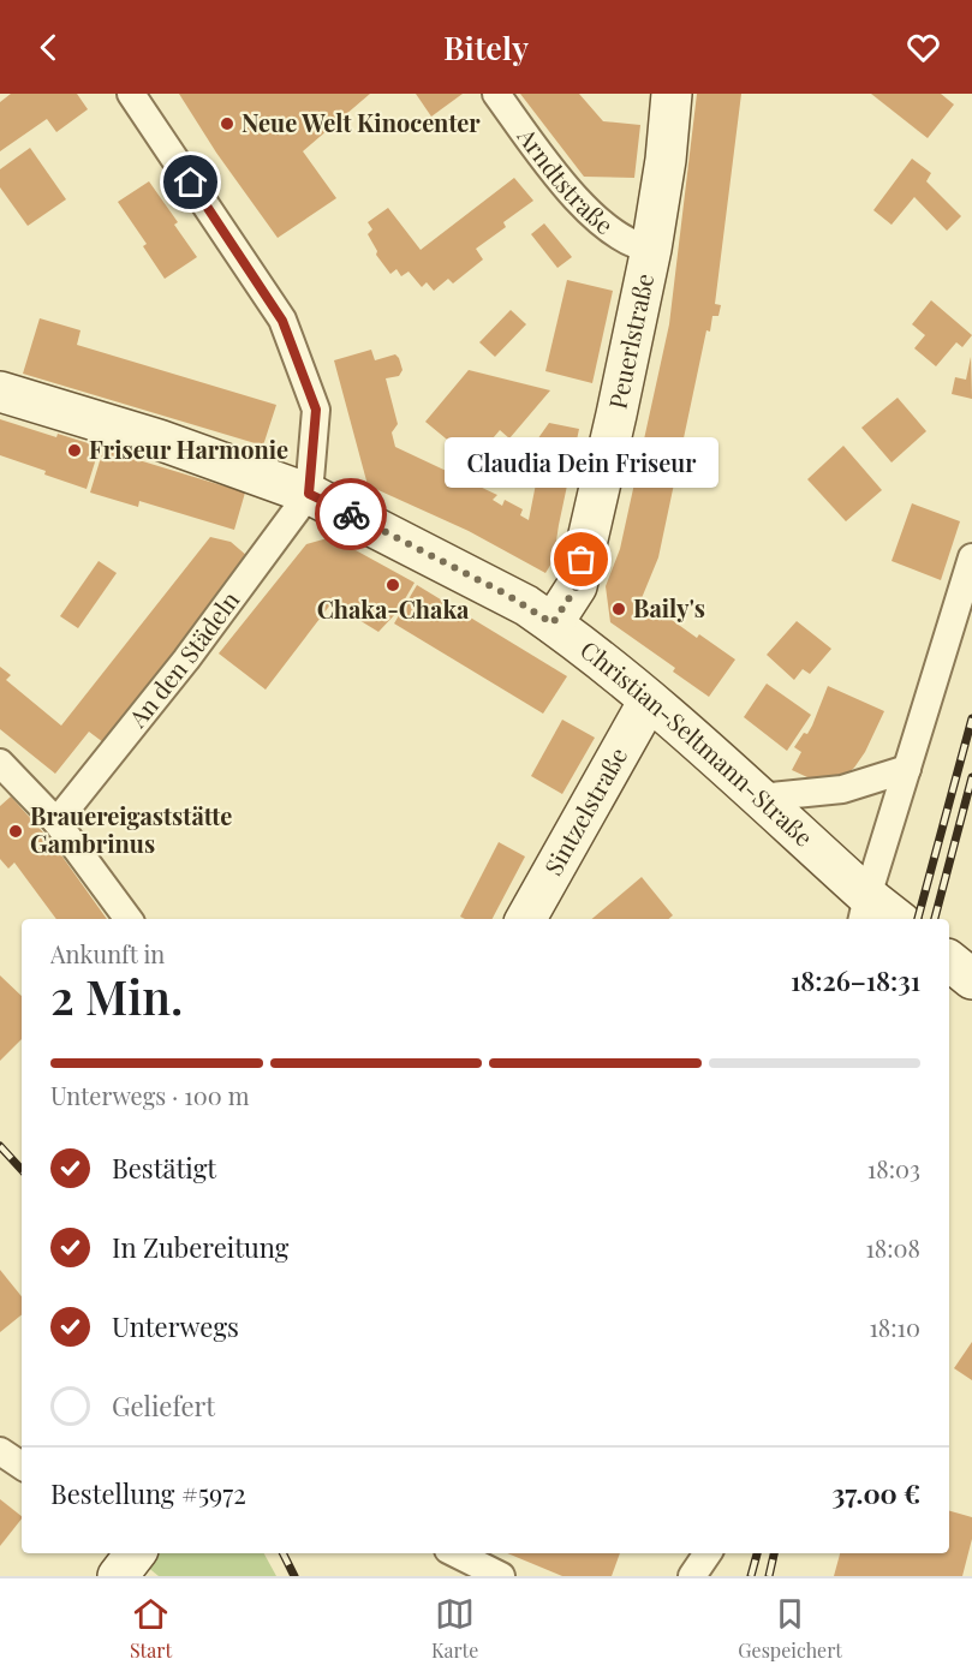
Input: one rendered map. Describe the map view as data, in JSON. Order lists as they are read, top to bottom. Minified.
{"streets":{"main road":["Peuerlstraße","Christian-Seltmann-Straße","Sintzelstraße"],"street":["Arndtstraße","An den Städeln"]},"crossings":[["Arndtstraße","Peuerlstraße"],["Peuerlstraße","Christian-Seltmann-Straße"],["An den Städeln","Christian-Seltmann-Straße"],["Christian-Seltmann-Straße","Sintzelstraße"]],"places":["Neue Welt Kinocenter","Friseur Harmonie","Claudia Dein Friseur","Chaka-Chaka","Baily's","Brauereigaststätte Gambrinus"],"page":{"header":"Bitely","bubble":"Claudia Dein Friseur","heading":["2 Min.","Ankunft in","18:26–18:31"],"panel":["Bestellung #5972","37.00 €"],"bar":"Unterwegs · 100 m","list":[["Bestätigt","18:03"],["In Zubereitung","18:08"],["Unterwegs","18:10"],"Geliefert"],"tabs":["Start","Karte","Gespeichert"]}}
